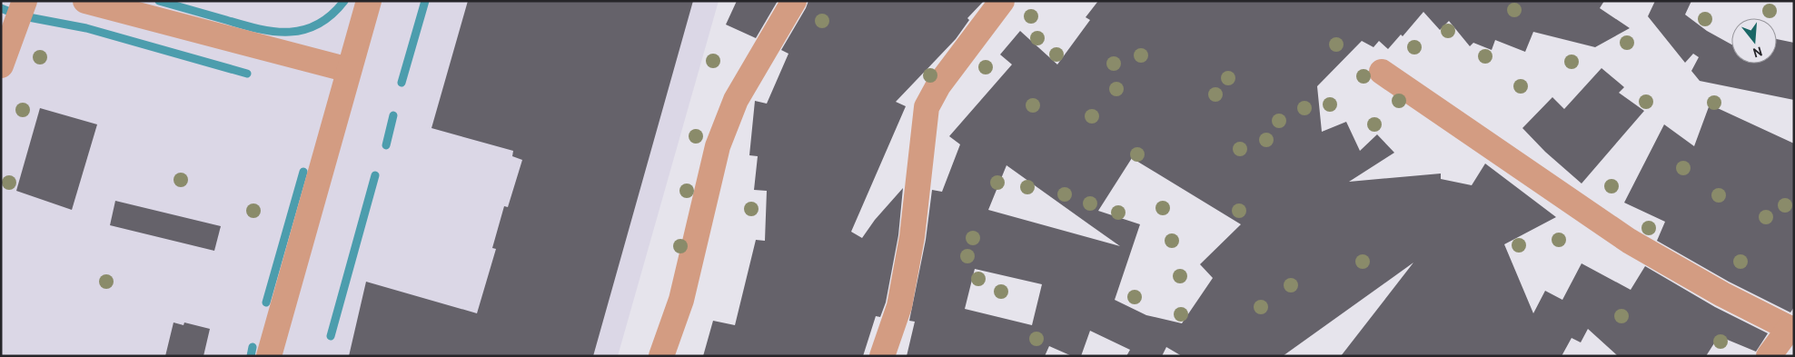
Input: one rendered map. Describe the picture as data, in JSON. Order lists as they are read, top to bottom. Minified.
{"north":"bottom"}
